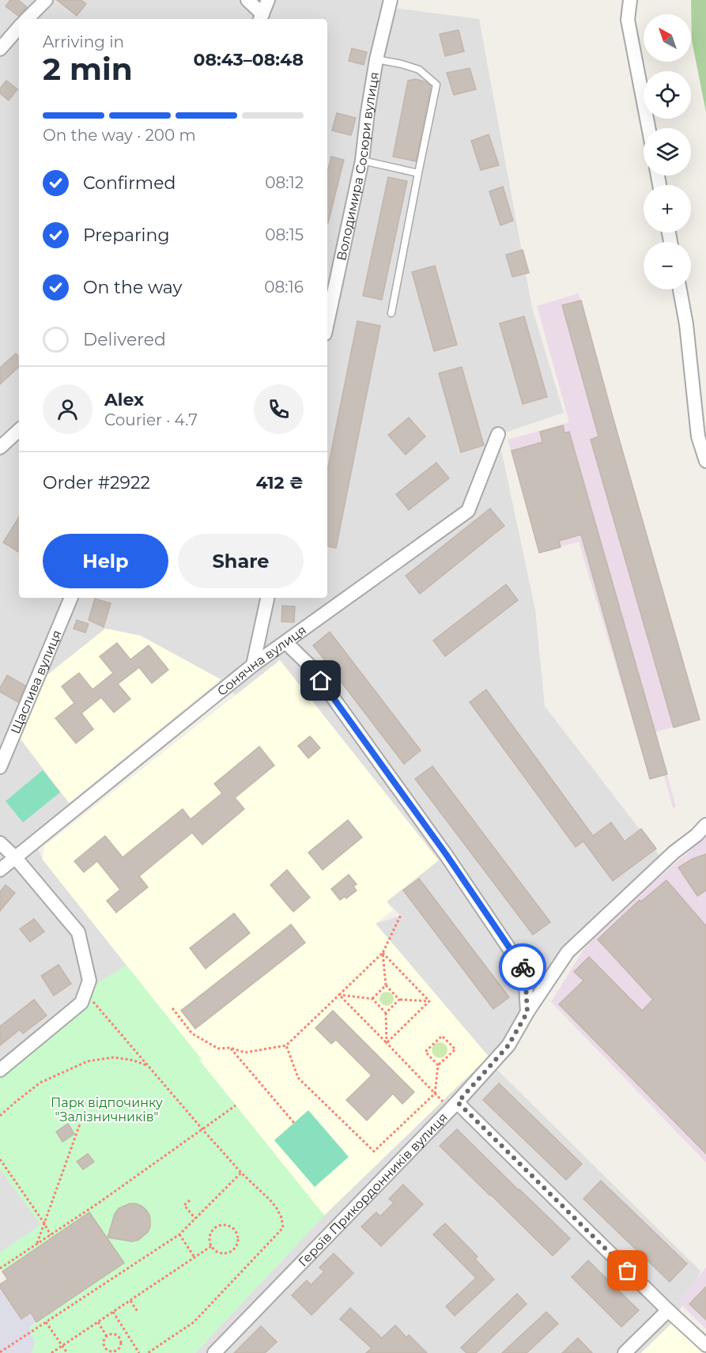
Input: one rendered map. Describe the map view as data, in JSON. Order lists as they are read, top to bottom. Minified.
{"streets":{"street":["Володимира Сосюри вулиця","Сонячна вулиця","Щаслива вулиця","Героїв Прикордонників вулиця"]},"parks":["Парк відпочинку \"Залізничників\""],"north":"top left","page":{"map_buttons":["+","−"],"heading":["2 min","Arriving in","08:43–08:48"],"panel":["Alex","Courier · 4.7","Order #2922","412 ₴"],"bar":"On the way · 200 m","list":[["Confirmed","08:12"],["Preparing","08:15"],["On the way","08:16"],"Delivered"],"buttons":["Help","Share"]}}
